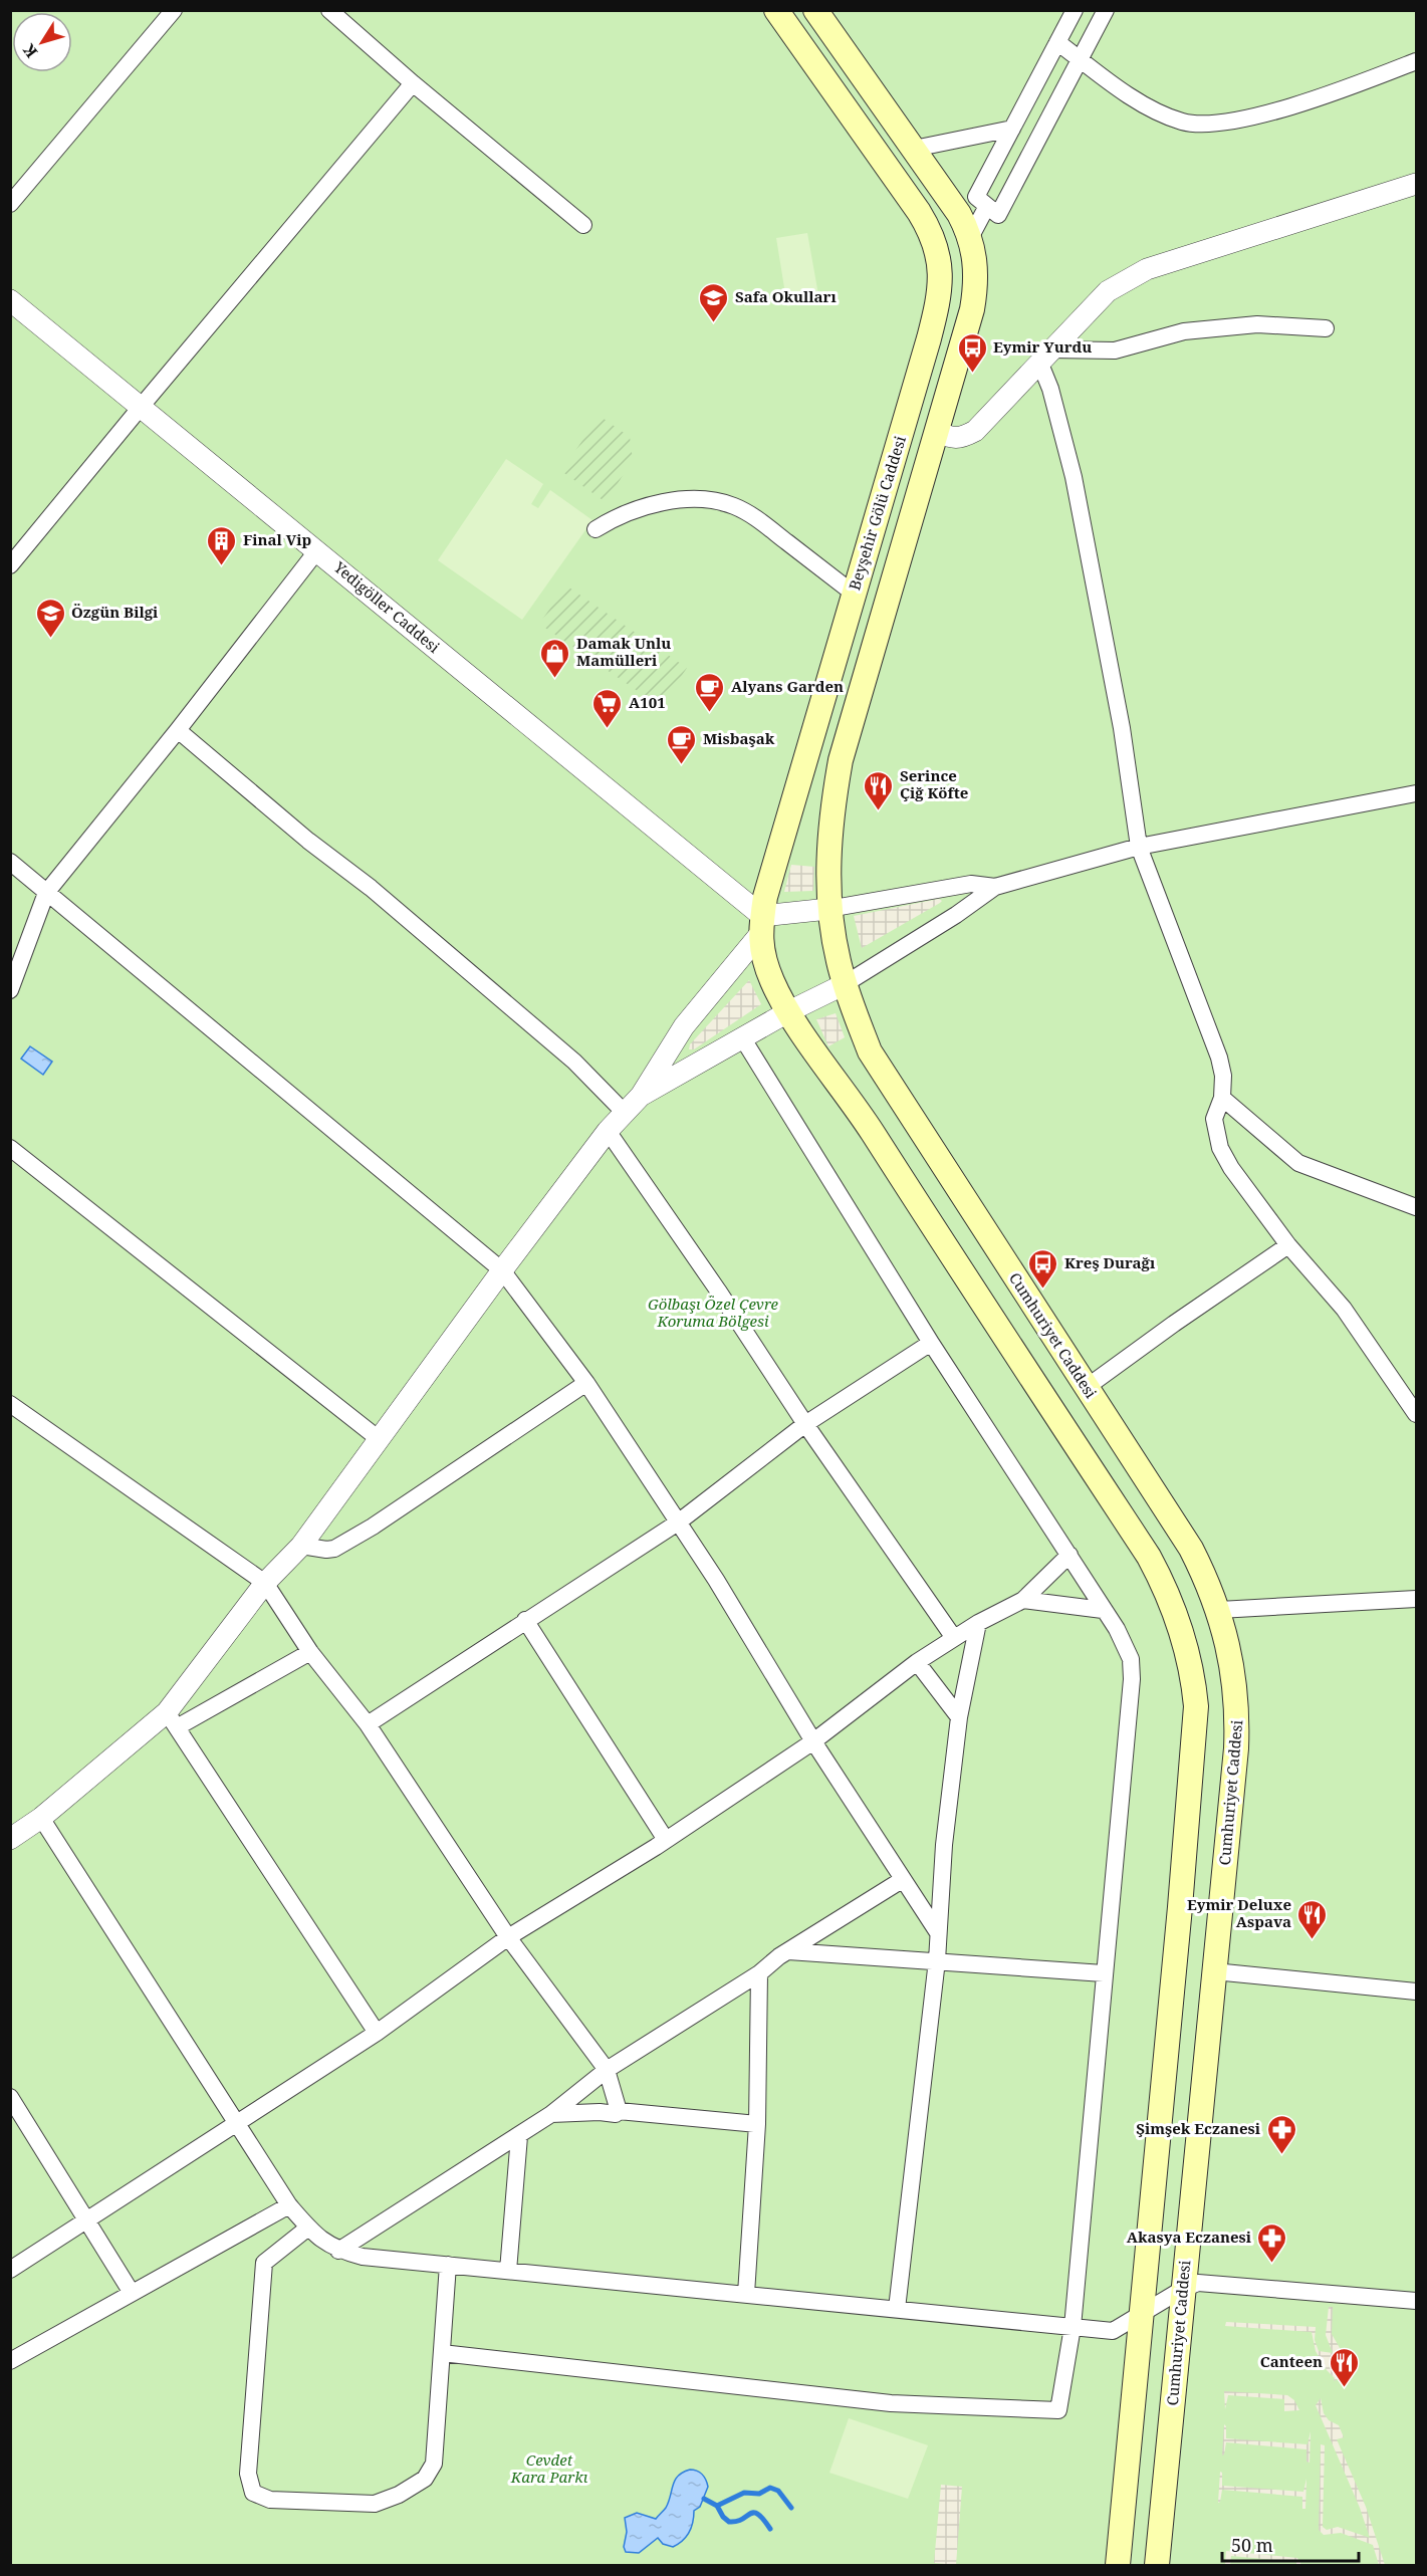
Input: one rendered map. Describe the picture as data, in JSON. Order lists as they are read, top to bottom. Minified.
{"streets":{"main road":["Beyşehir Gölü Caddesi","Cumhuriyet Caddesi"],"street":["Yedigöller Caddesi"]},"crossings":[["Beyşehir Gölü Caddesi","Yedigöller Caddesi"]],"parks":["Gölbaşı Özel Çevre Koruma Bölgesi","Cevdet Kara Parkı"],"places":{"school or university":["Safa Okulları","Özgün Bilgi"],"bus stop":["Eymir Yurdu","Kreş Durağı"],"building":["Final Vip"],"shop":["Damak Unlu Mamülleri"],"cafe":["Alyans Garden","Misbaşak"],"supermarket":["A101"],"restaurant":["Serince Çiğ Köfte","Eymir Deluxe Aspava","Canteen"],"pharmacy":["Şimşek Eczanesi","Akasya Eczanesi"]},"scale_bar":"50 m","north":"bottom left"}
